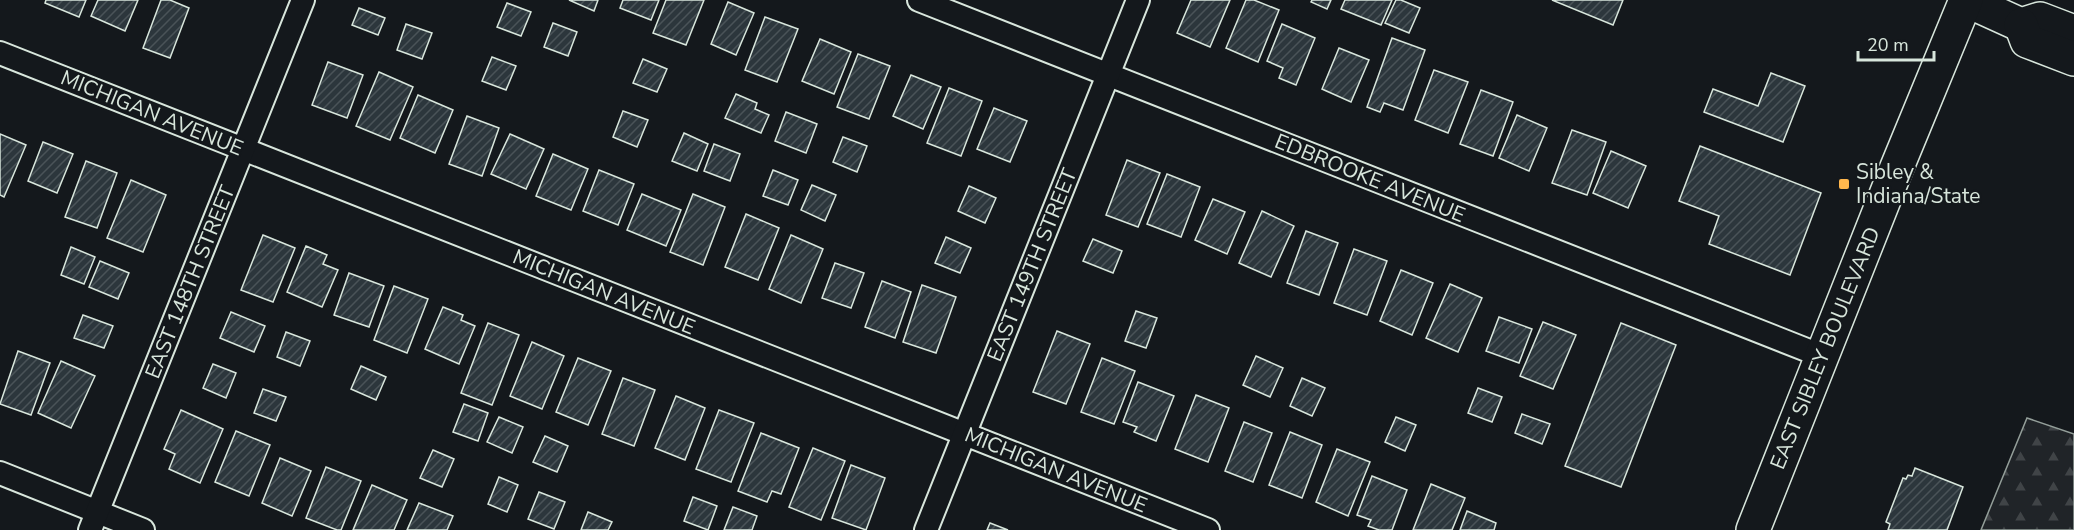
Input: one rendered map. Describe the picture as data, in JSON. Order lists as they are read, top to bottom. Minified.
{"streets":{"main road":["EAST SIBLEY BOULEVARD"],"street":["MICHIGAN AVENUE","EDBROOKE AVENUE","EAST 149TH STREET","EAST 148TH STREET"]},"crossings":[["MICHIGAN AVENUE","EAST 149TH STREET"],["MICHIGAN AVENUE","EAST 148TH STREET"],["EDBROOKE AVENUE","EAST 149TH STREET"],["EDBROOKE AVENUE","EAST SIBLEY BOULEVARD"]],"places":{"transit":["Sibley & Indiana/State"]},"scale_bar":"20 m"}
